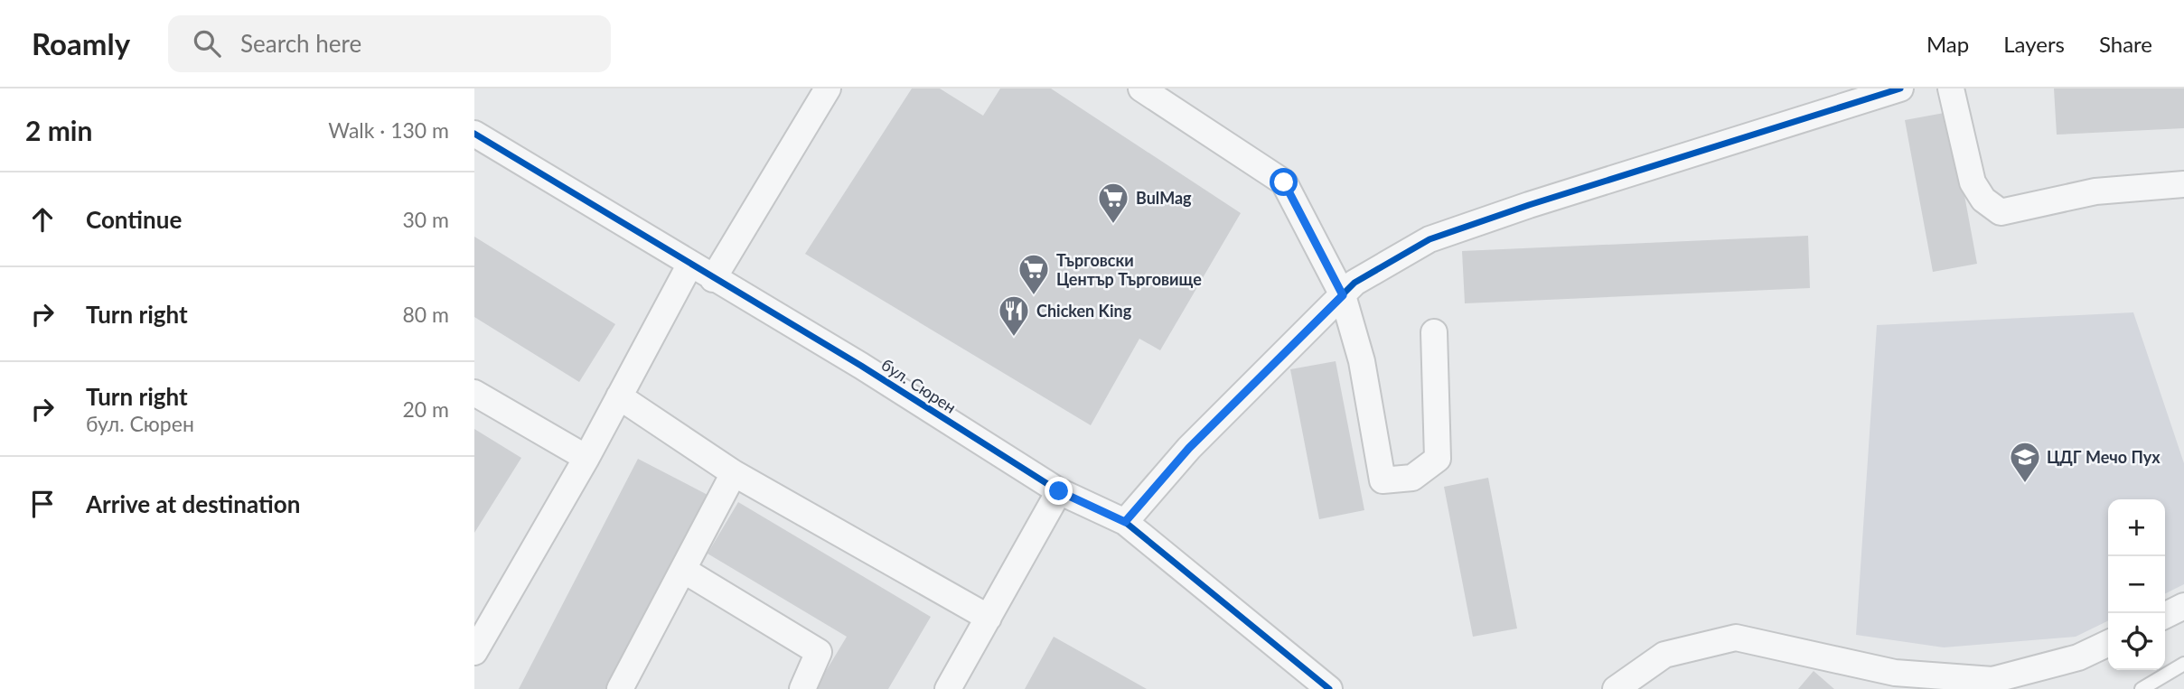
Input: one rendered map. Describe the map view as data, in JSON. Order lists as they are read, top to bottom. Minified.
{"streets":{"street":["бул. Сюрен"]},"places":{"supermarket":["BulMag","Търговски Център Търговище"],"restaurant":["Chicken King"],"school or university":["ЦДГ Мечо Пух"]},"page":{"header":"Roamly","search":"Search here","nav":["Map","Layers","Share"],"heading":["2 min","Walk · 130 m"],"list":[["Continue","30 m"],["Turn right","80 m"],["Turn right","бул. Сюрен","20 m"],"Arrive at destination"],"map_buttons":["+","−"]}}
